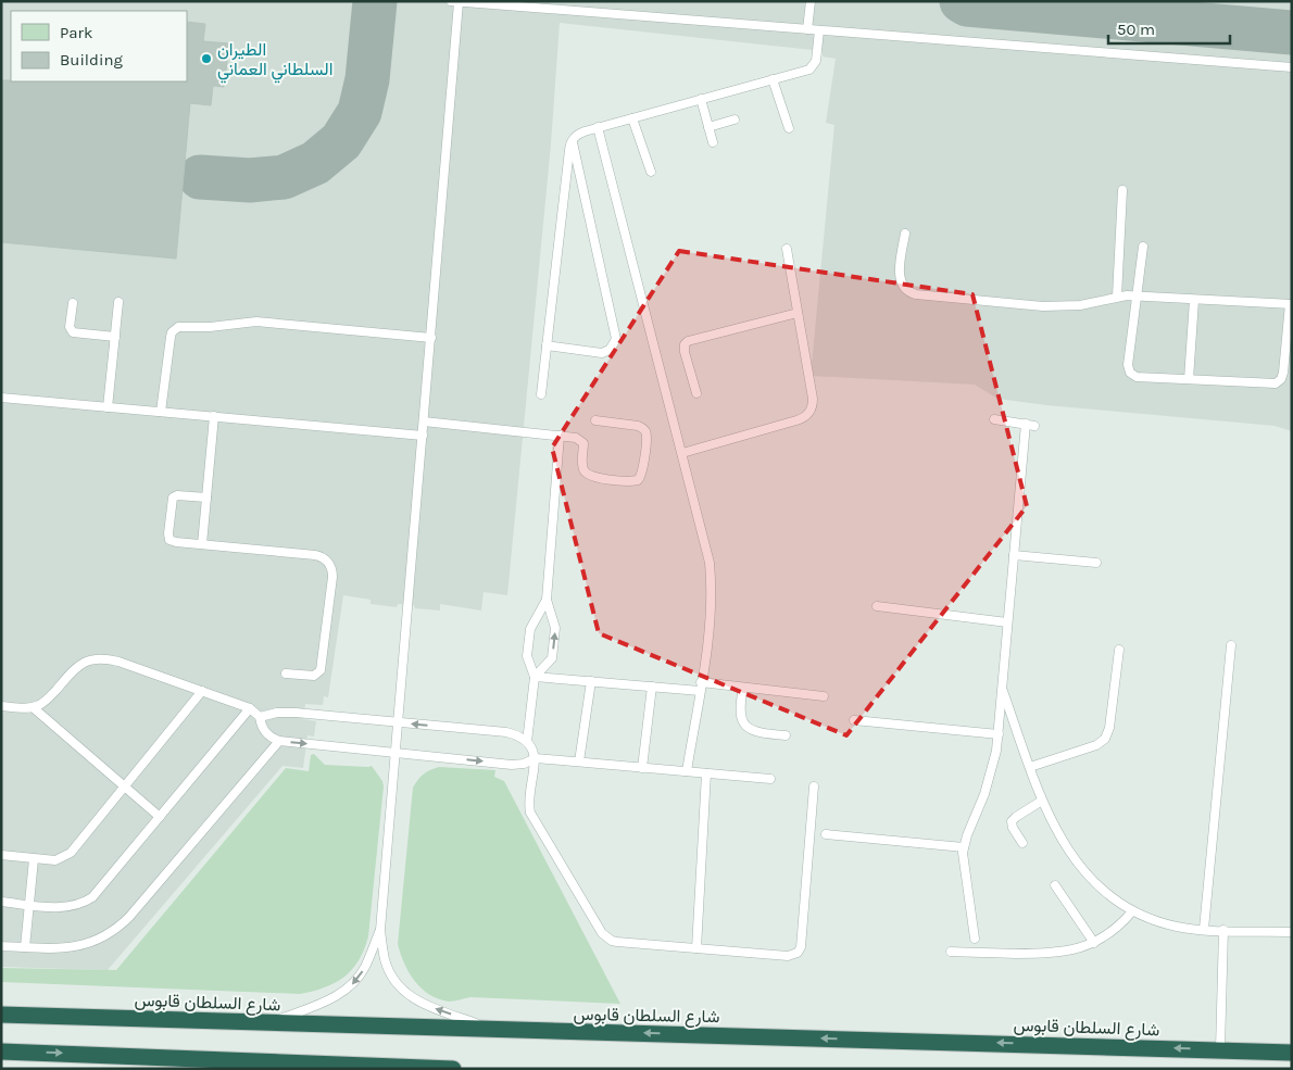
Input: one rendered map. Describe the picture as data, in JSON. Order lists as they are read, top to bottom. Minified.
{"streets":{"highway":["شارع السلطان قابوس"]},"one_way":["شارع السلطان قابوس"],"places":["الطيران السلطاني العماني"],"legend":["Park","Building"],"scale_bar":"50 m"}
